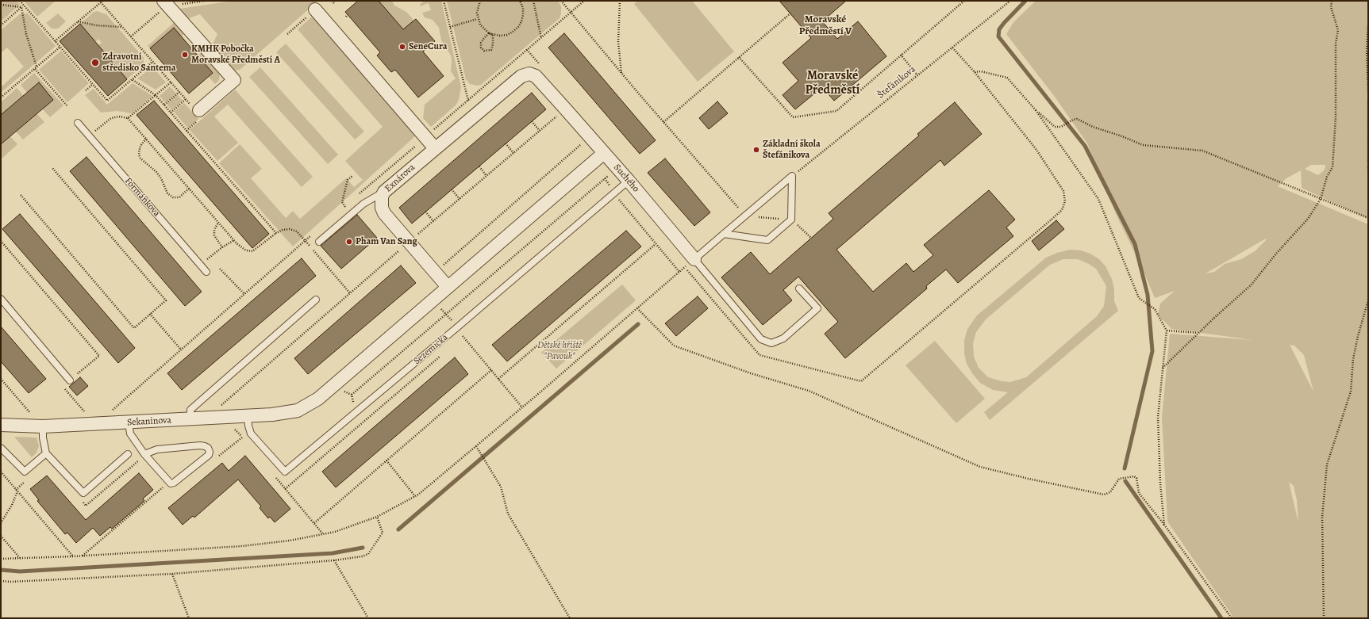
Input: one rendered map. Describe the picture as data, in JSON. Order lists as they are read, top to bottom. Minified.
{"streets":{"street":["Exnárova","Suchého","Sekaninova"],"lane":["Formánkova","Sezemická"],"path":["Štefánikova"]},"crossings":[["Exnárova","Suchého"],["Exnárova","Sekaninova"],["Suchého","Sezemická"],["Sezemická","Sekaninova"]],"districts":["Moravské Předměstí V","Moravské Předměstí"],"parks":["Dětské hřiště \"Pavouk\""],"places":["SeneCura","KMHK Pobočka Moravské Předměstí A","Zdravotní středisko Santema","Základní škola Štefánikova","Pham Van Sang"]}
